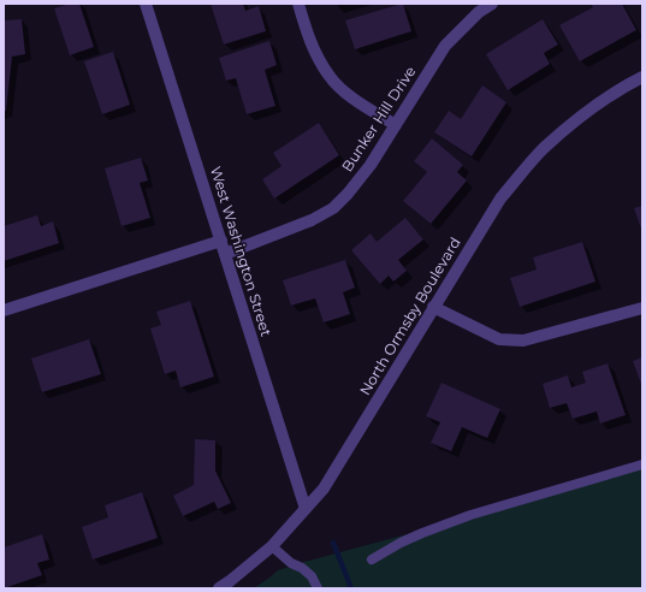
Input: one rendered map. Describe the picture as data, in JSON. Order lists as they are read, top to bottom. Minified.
{"streets":{"street":["Bunker Hill Drive","West Washington Street","North Ormsby Boulevard"]},"crossings":[["Bunker Hill Drive","West Washington Street"],["West Washington Street","North Ormsby Boulevard"]]}
